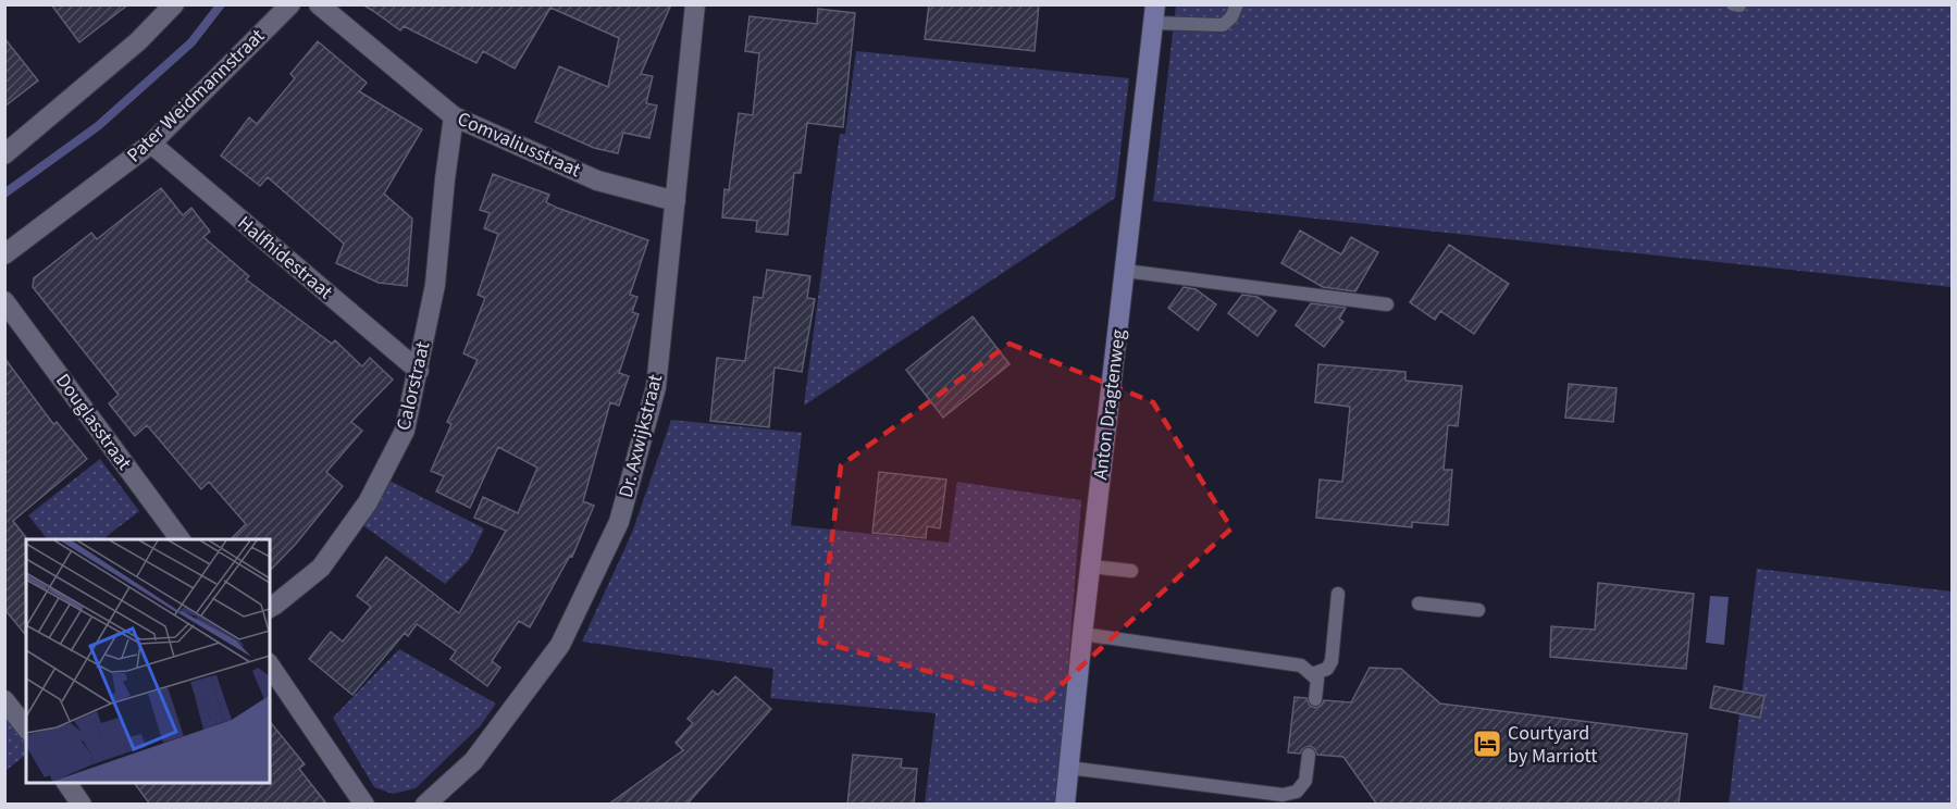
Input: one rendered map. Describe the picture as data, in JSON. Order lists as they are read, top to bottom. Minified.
{"streets":{"main road":["Anton Dragtenweg"],"street":["Pater Weidmannstraat","Comvaliusstraat","Halfhidestraat","Calorstraat","Douglasstraat","Dr. Axwijkstraat"]},"crossings":[["Pater Weidmannstraat","Halfhidestraat"],["Comvaliusstraat","Calorstraat"],["Comvaliusstraat","Dr. Axwijkstraat"],["Halfhidestraat","Calorstraat"]],"places":{"hotel":["Courtyard by Marriott"]}}
